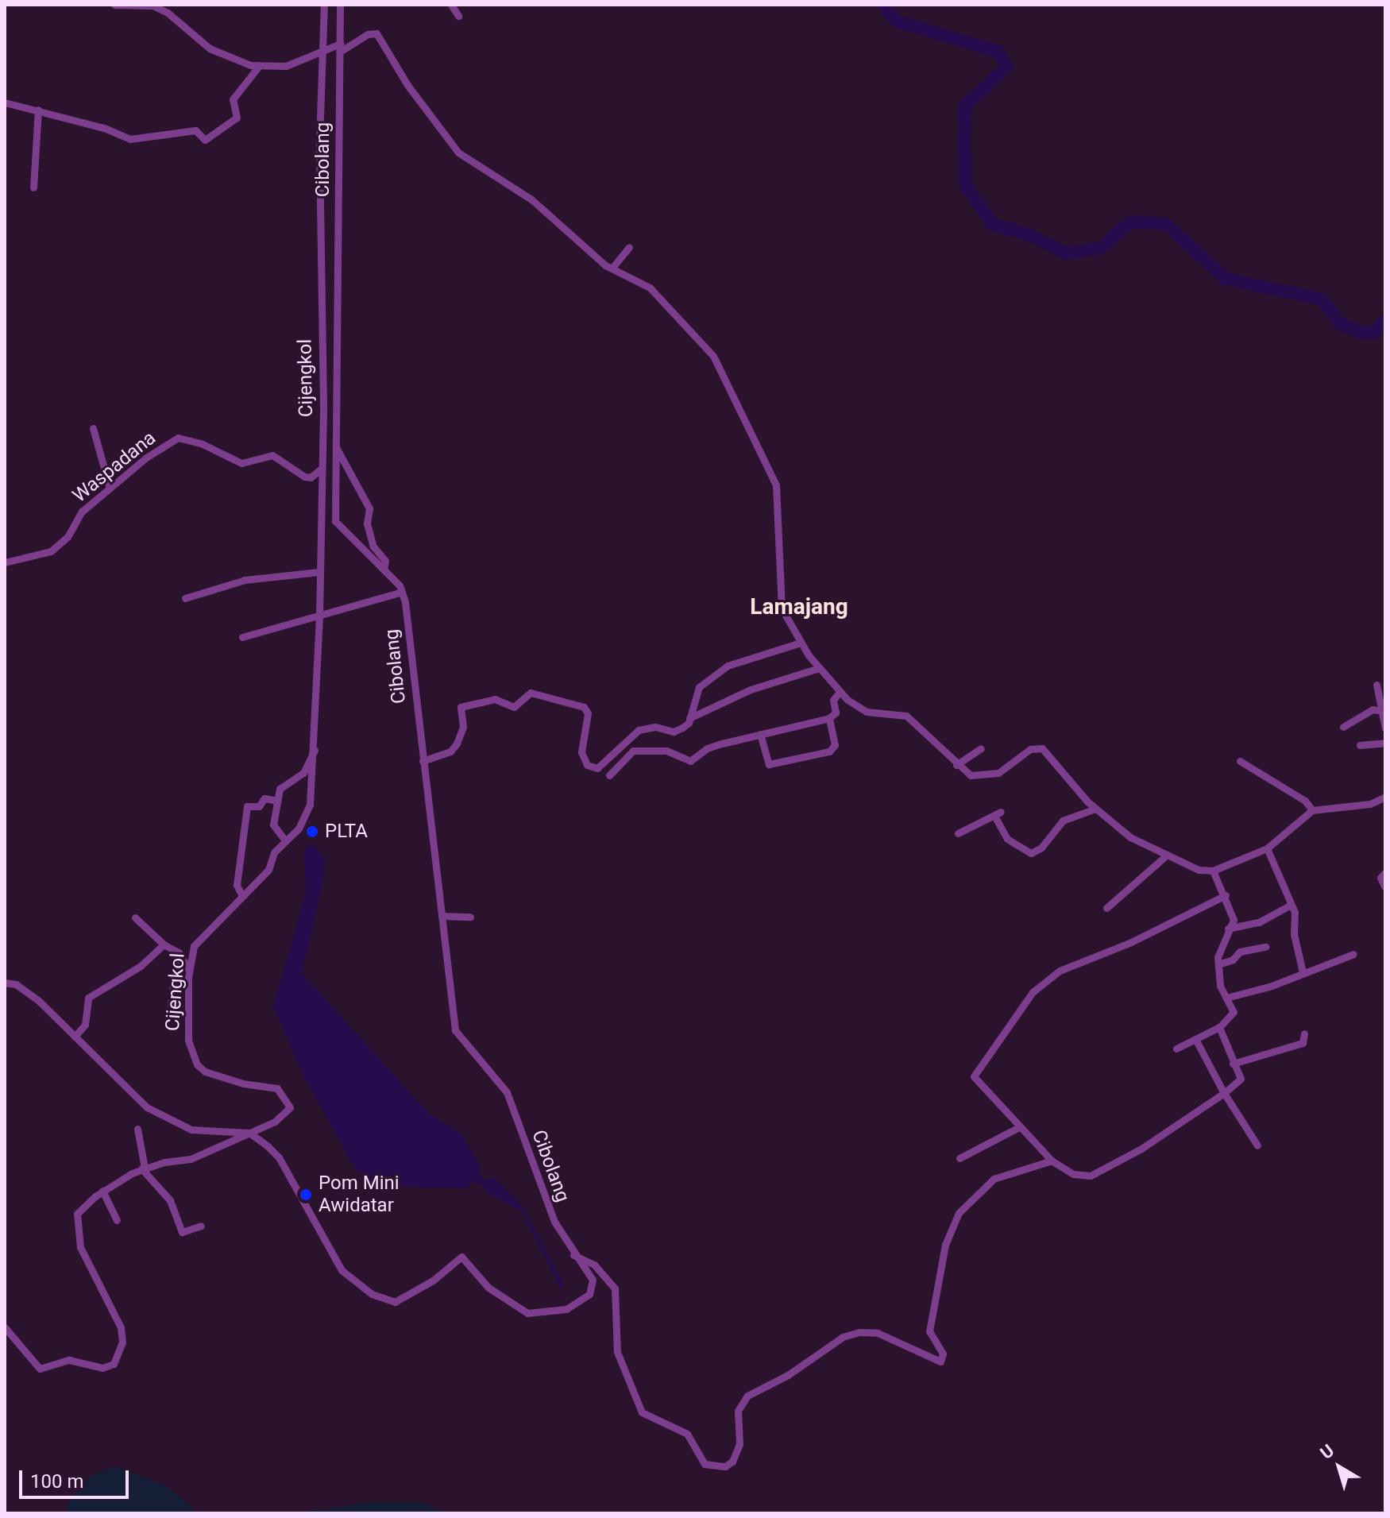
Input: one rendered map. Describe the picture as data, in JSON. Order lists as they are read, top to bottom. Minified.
{"streets":{"street":["Cibolang","Cijengkol","Waspadana"]},"crossings":[["Cibolang","Cijengkol"],["Cijengkol","Waspadana"]],"districts":["Lamajang"],"places":["PLTA","Pom Mini Awidatar"],"scale_bar":"100 m","north":"top left"}
